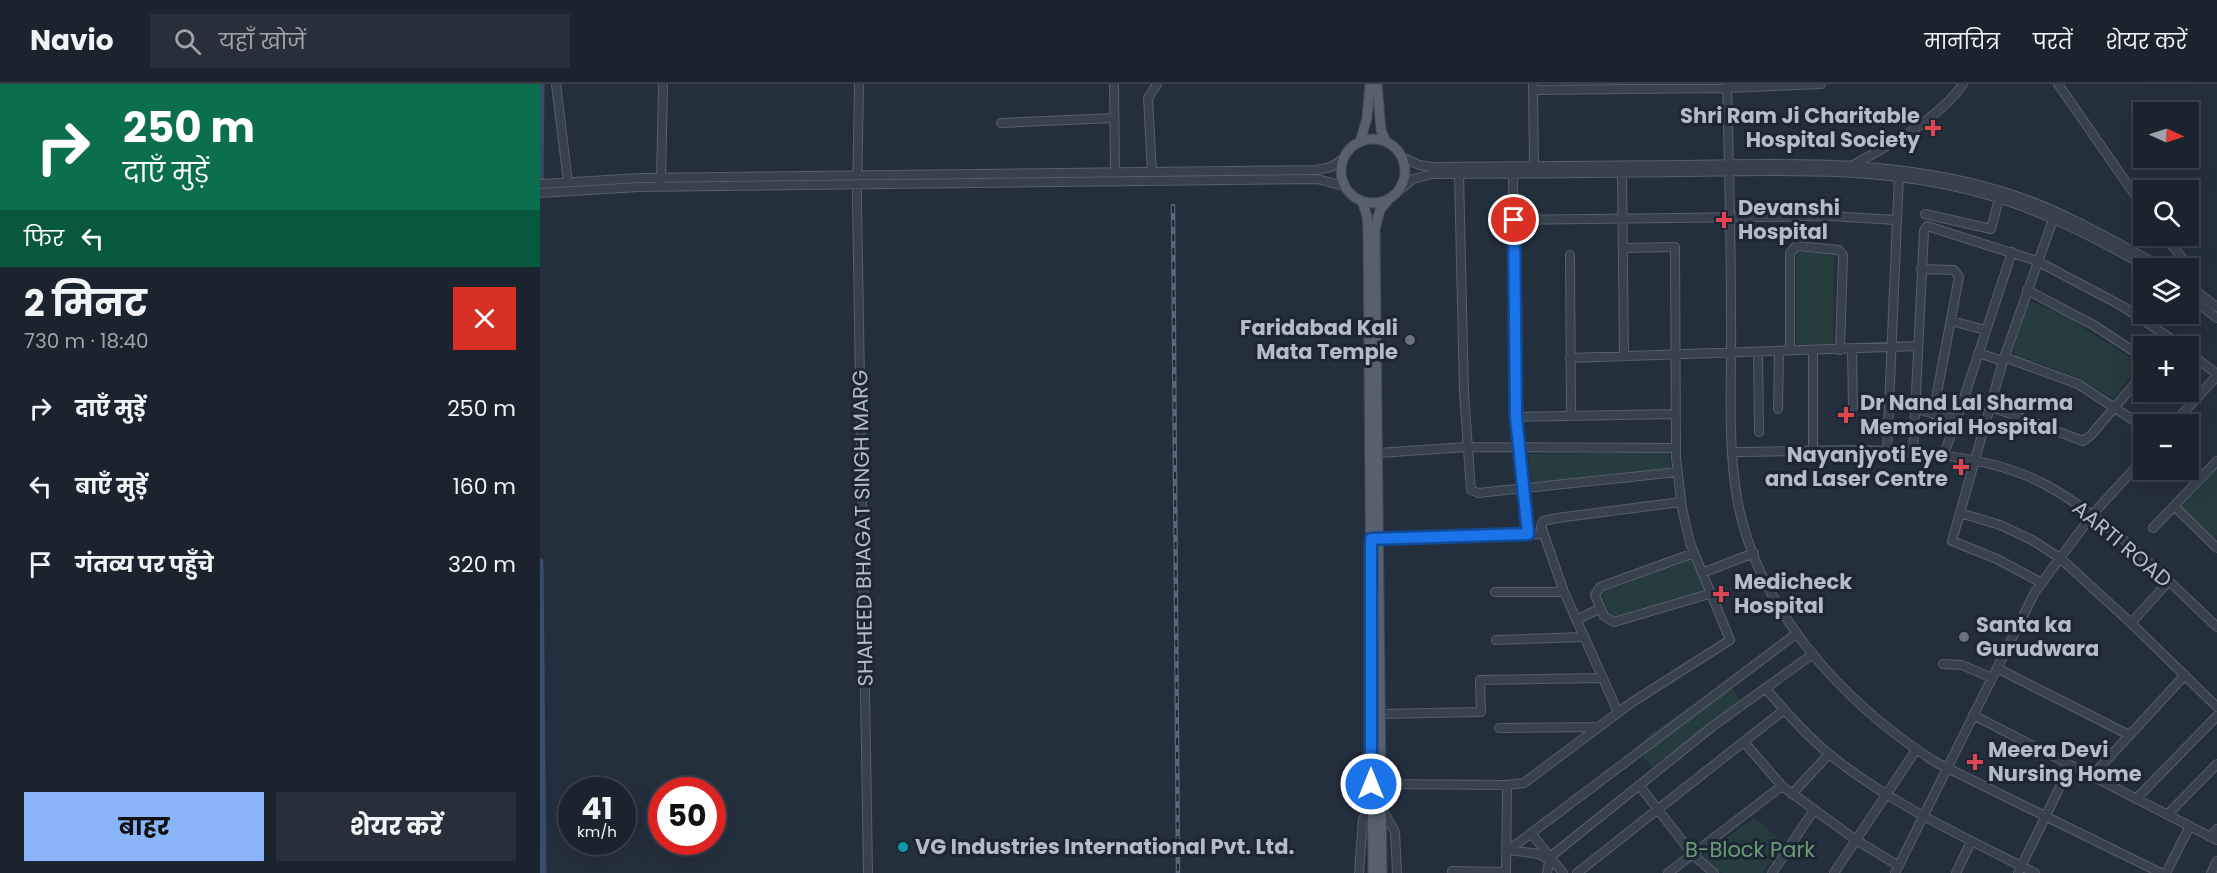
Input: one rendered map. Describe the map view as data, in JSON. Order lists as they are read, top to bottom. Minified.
{"streets":{"street":["SHAHEED BHAGAT SINGH MARG","AARTI ROAD"]},"parks":["B-Block Park"],"places":{"health":["Shri Ram Ji Charitable Hospital Society","Devanshi Hospital","Dr Nand Lal Sharma Memorial Hospital","Nayanjyoti Eye and Laser Centre","Medicheck Hospital","Meera Devi Nursing Home"],"other":["Faridabad Kali Mata Temple","Santa ka Gurudwara","VG Industries International Pvt. Ltd."]},"north":"right","page":{"header":"Navio","search":"यहाँ खोजें","nav":["मानचित्र","परतें","शेयर करें"],"turn":["250 m","दाएँ मुड़ें"],"map_buttons":["+","−"],"then":"फिर","heading":["2 मिनट","730 m · 18:40"],"list":[{"name":"दाएँ मुड़ें","value":"250 m"},{"name":"बाएँ मुड़ें","value":"160 m"},{"name":"गंतव्य पर पहुँचे","value":"320 m"}],"speed":"41 km/h","limit":"50","buttons":["बाहर","शेयर करें"]}}
